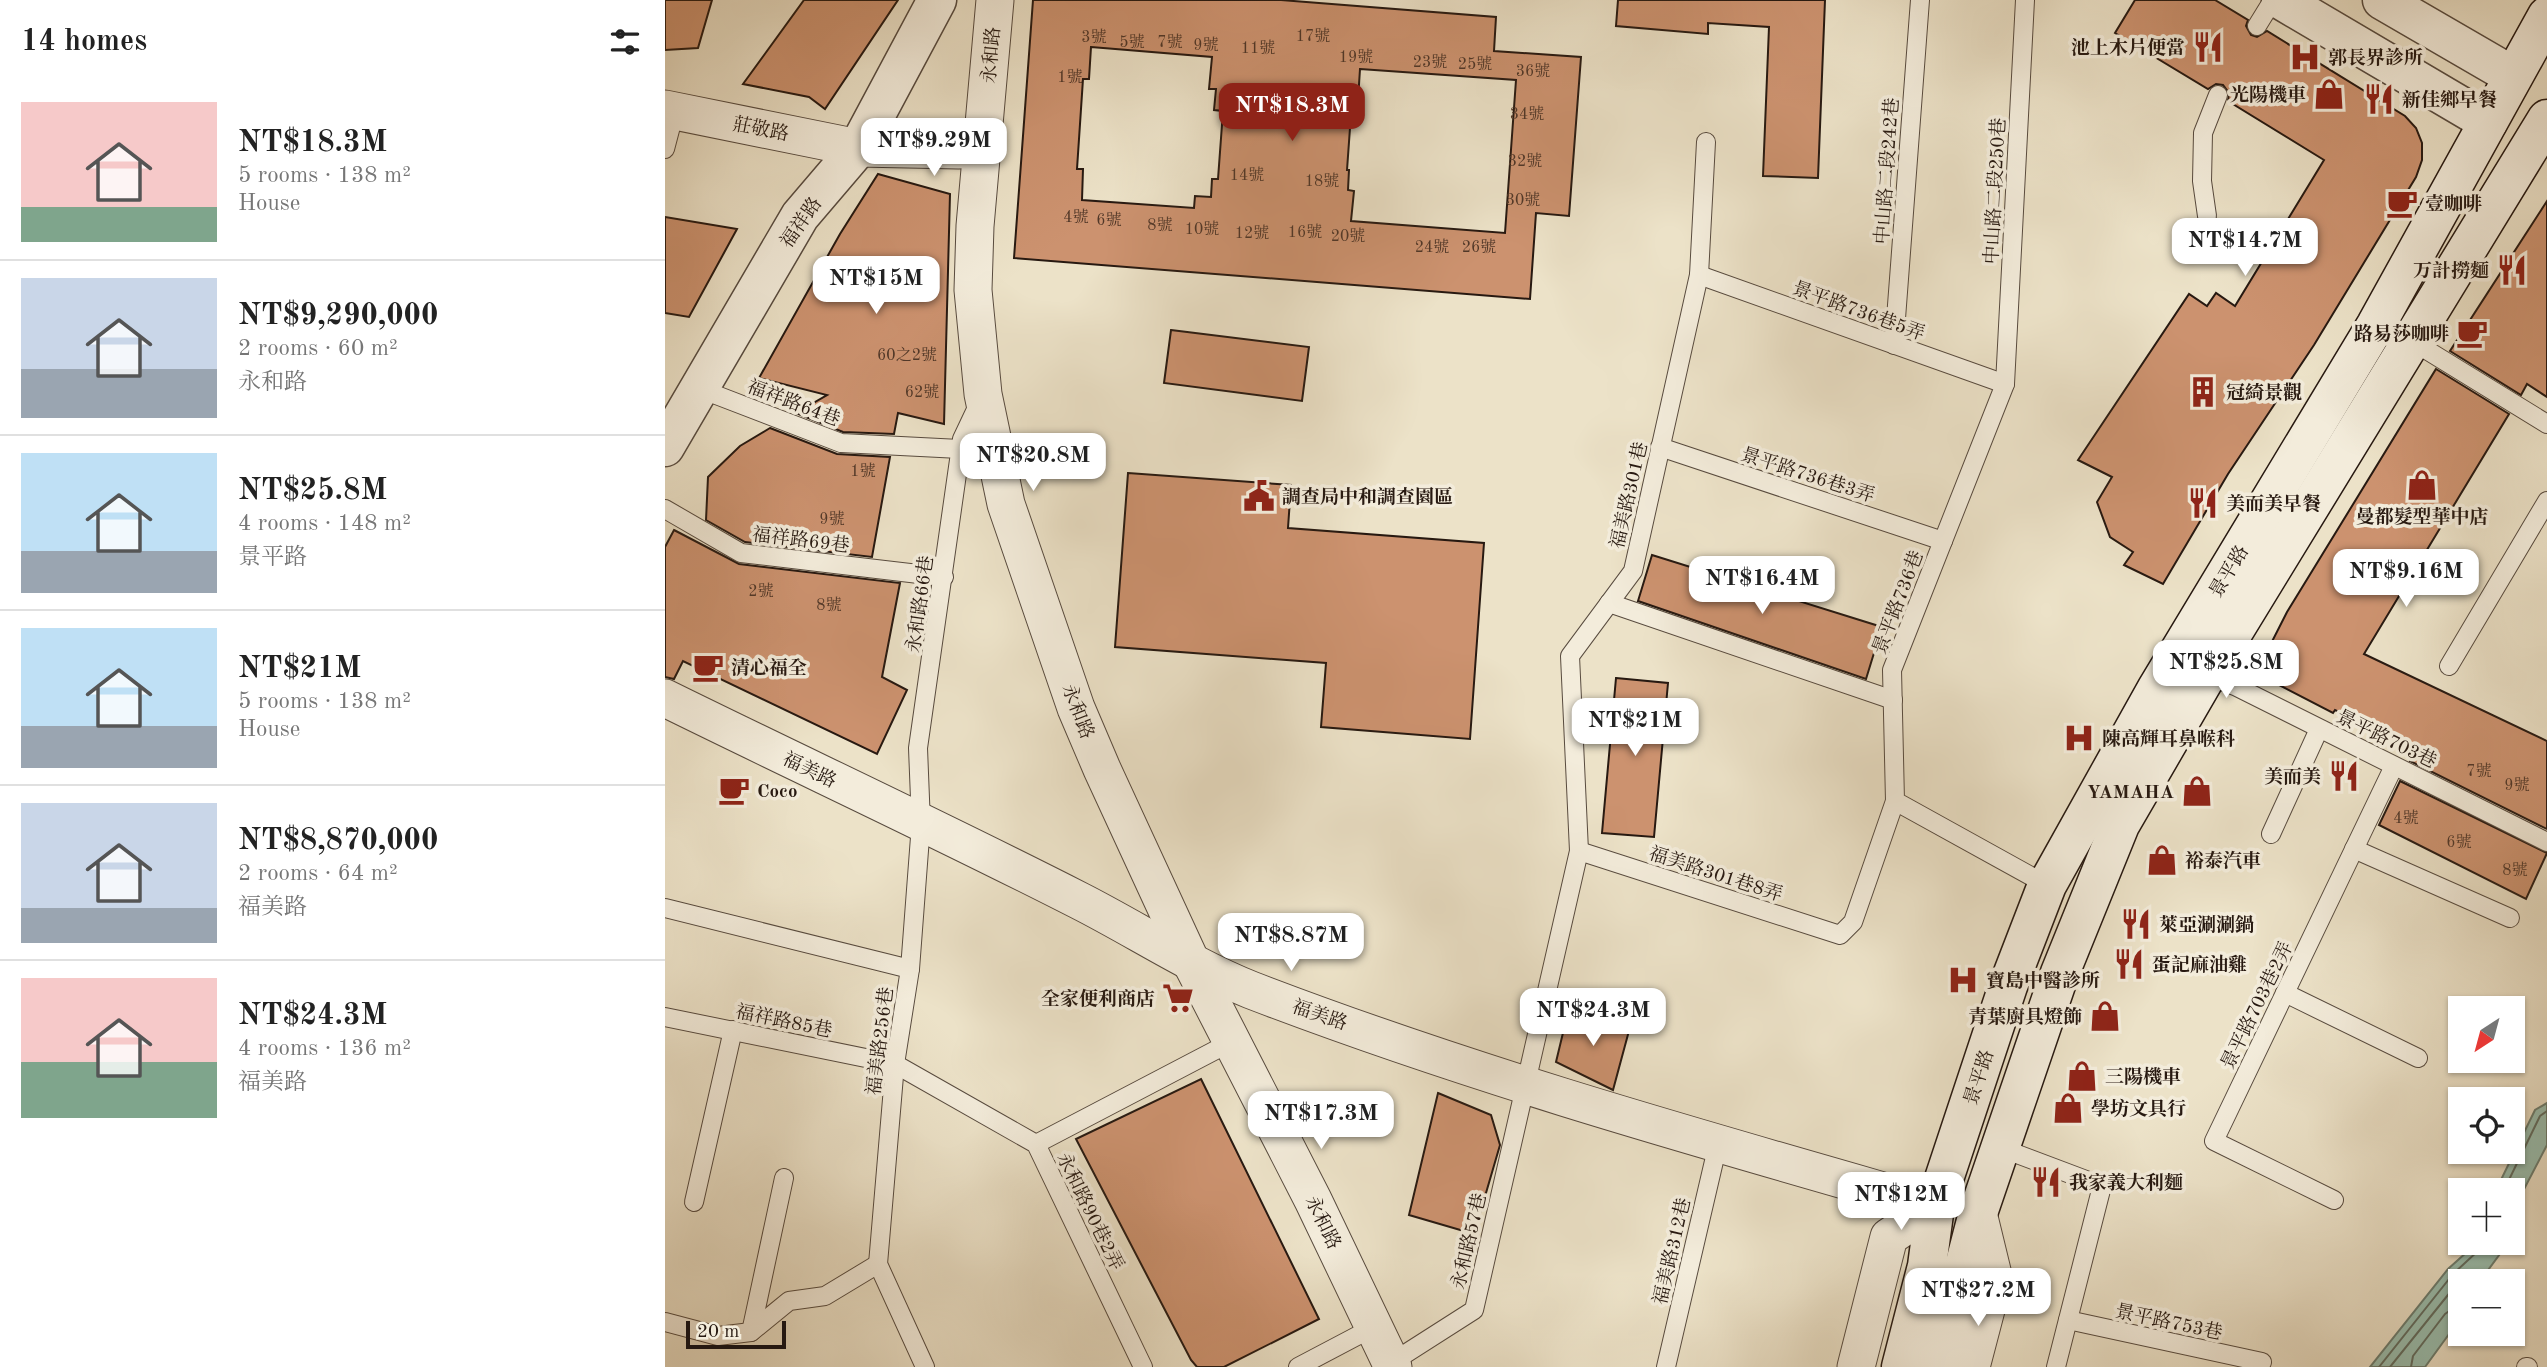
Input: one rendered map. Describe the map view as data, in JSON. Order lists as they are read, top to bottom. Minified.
{"streets":{"main road":["福祥路","景平路"],"street":["永和路","莊敬路","福美路"],"lane":["中山路二段242巷","中山路二段250巷","景平路736巷5弄","福祥路64巷","景平路736巷3弄","福美路301巷","福祥路69巷","景平路736巷","永和路66巷","景平路703巷","福美路301巷8弄","景平路703巷2弄","福祥路85巷","福美路256巷","永和路90巷2弄","永和路57巷","福美路312巷","景平路753巷"]},"crossings":[["永和路","莊敬路"],["永和路","永和路66巷"],["永和路","福美路"],["永和路","永和路57巷"],["莊敬路","福祥路"],["中山路二段242巷","景平路736巷5弄"],["中山路二段250巷","景平路736巷5弄"],["中山路二段250巷","景平路736巷"],["福祥路","福祥路64巷"],["景平路736巷5弄","福美路301巷"],["景平路736巷5弄","景平路736巷"],["福祥路64巷","永和路66巷"],["景平路736巷3弄","福美路301巷"],["景平路736巷3弄","景平路736巷"],["福美路301巷","福美路"],["福美路301巷","福美路301巷8弄"],["福美路301巷","永和路57巷"],["福祥路69巷","永和路66巷"],["景平路","景平路703巷"],["景平路","福美路"],["景平路736巷","福美路301巷8弄"],["永和路66巷","福美路"],["永和路66巷","福美路256巷"],["景平路703巷","景平路703巷2弄"],["福美路","福美路256巷"],["福美路","永和路57巷"],["福美路","福美路312巷"],["福祥路85巷","福美路256巷"],["福祥路85巷","永和路90巷2弄"],["福美路256巷","永和路90巷2弄"]],"places":{"restaurant":["池上木片便當","新佳鄉早餐","万計撈麵","美而美早餐","美而美","萊亞涮涮鍋","蛋記麻油雞","我家義大利麵"],"hospital":["郭長界診所","陳高輝耳鼻喉科","寶島中醫診所"],"shop":["光陽機車","曼都髮型華中店","YAMAHA","裕泰汽車","青葉廚具燈飾","三陽機車","學坊文具行"],"cafe":["壹咖啡","路易莎咖啡","清心福全","Coco"],"building":["冠綺景觀"],"public building":["調查局中和調查園區"],"supermarket":["全家便利商店"]},"house_numbers":["17號","3號","5號","7號","9號","11號","19號","23號","25號","36號","1號","34號","32號","14號","18號","30號","4號","6號","8號","10號","16號","12號","20號","24號","26號","60之2號","62號","1號","9號","2號","8號","7號","9號","4號","6號","8號"],"scale_bar":"20 m","north":"bottom left","page":{"heading":"14 homes","price":["NT$18.3M","NT$9.29M","NT$14.7M","NT$15M","NT$20.8M","NT$9.16M","NT$16.4M","NT$25.8M","NT$21M","NT$8.87M","NT$24.3M","NT$17.3M","NT$12M","NT$27.2M"],"list":[{"name":"NT$18.3M","note":"5 rooms · 138 m² · House"},{"name":"NT$9,290,000","note":"2 rooms · 60 m² · 永和路"},{"name":"NT$25.8M","note":"4 rooms · 148 m² · 景平路"},{"name":"NT$21M","note":"5 rooms · 138 m² · House"},{"name":"NT$8,870,000","note":"2 rooms · 64 m² · 福美路"},{"name":"NT$24.3M","note":"4 rooms · 136 m² · 福美路"}],"map_buttons":["+","−"],"scale":"20 m"}}
